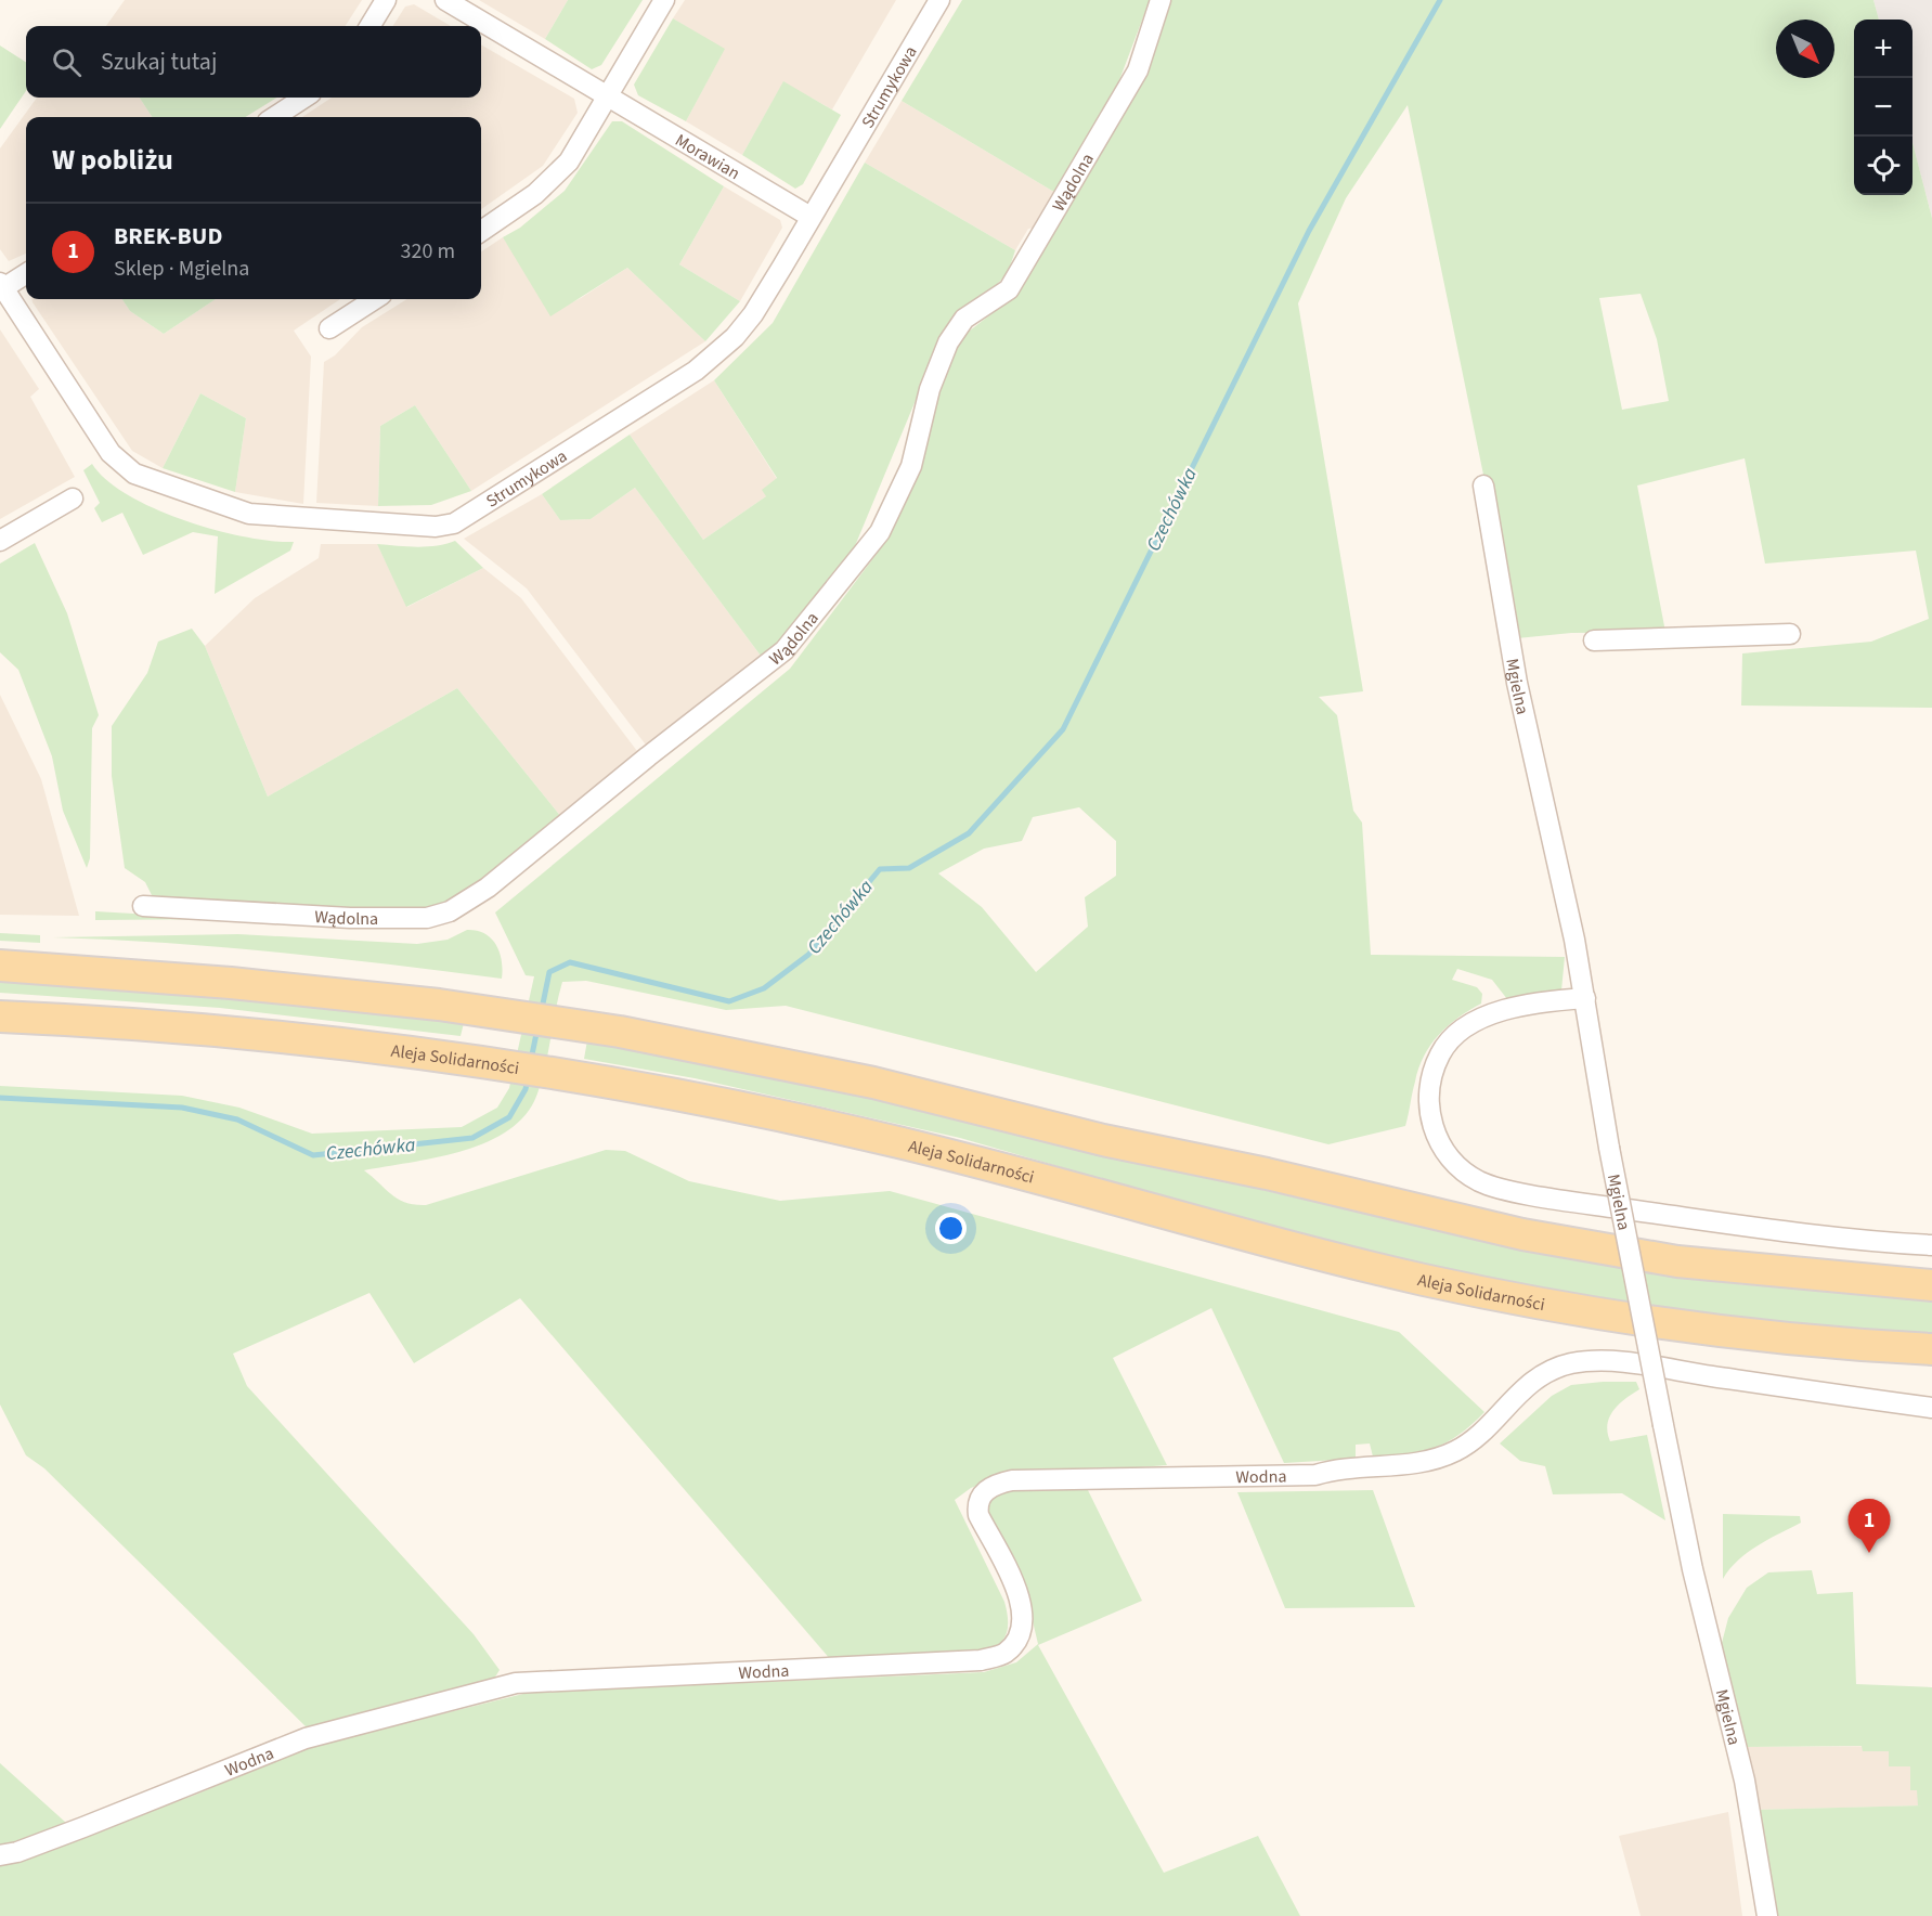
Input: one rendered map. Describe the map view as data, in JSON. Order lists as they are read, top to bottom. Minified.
{"streets":{"main road":["Aleja Solidarności"],"street":["Strumykowa","Morawian","Wądolna","Mgielna","Wodna"]},"crossings":[["Strumykowa","Morawian"]],"water":["Czechówka"],"north":"bottom right","page":{"map_buttons":["+","−"],"search":"Szukaj tutaj","heading":"W pobliżu","list":[{"mark":"1","name":"BREK-BUD","note":"Sklep · Mgielna","value":"320 m"}],"pins":"1"}}
